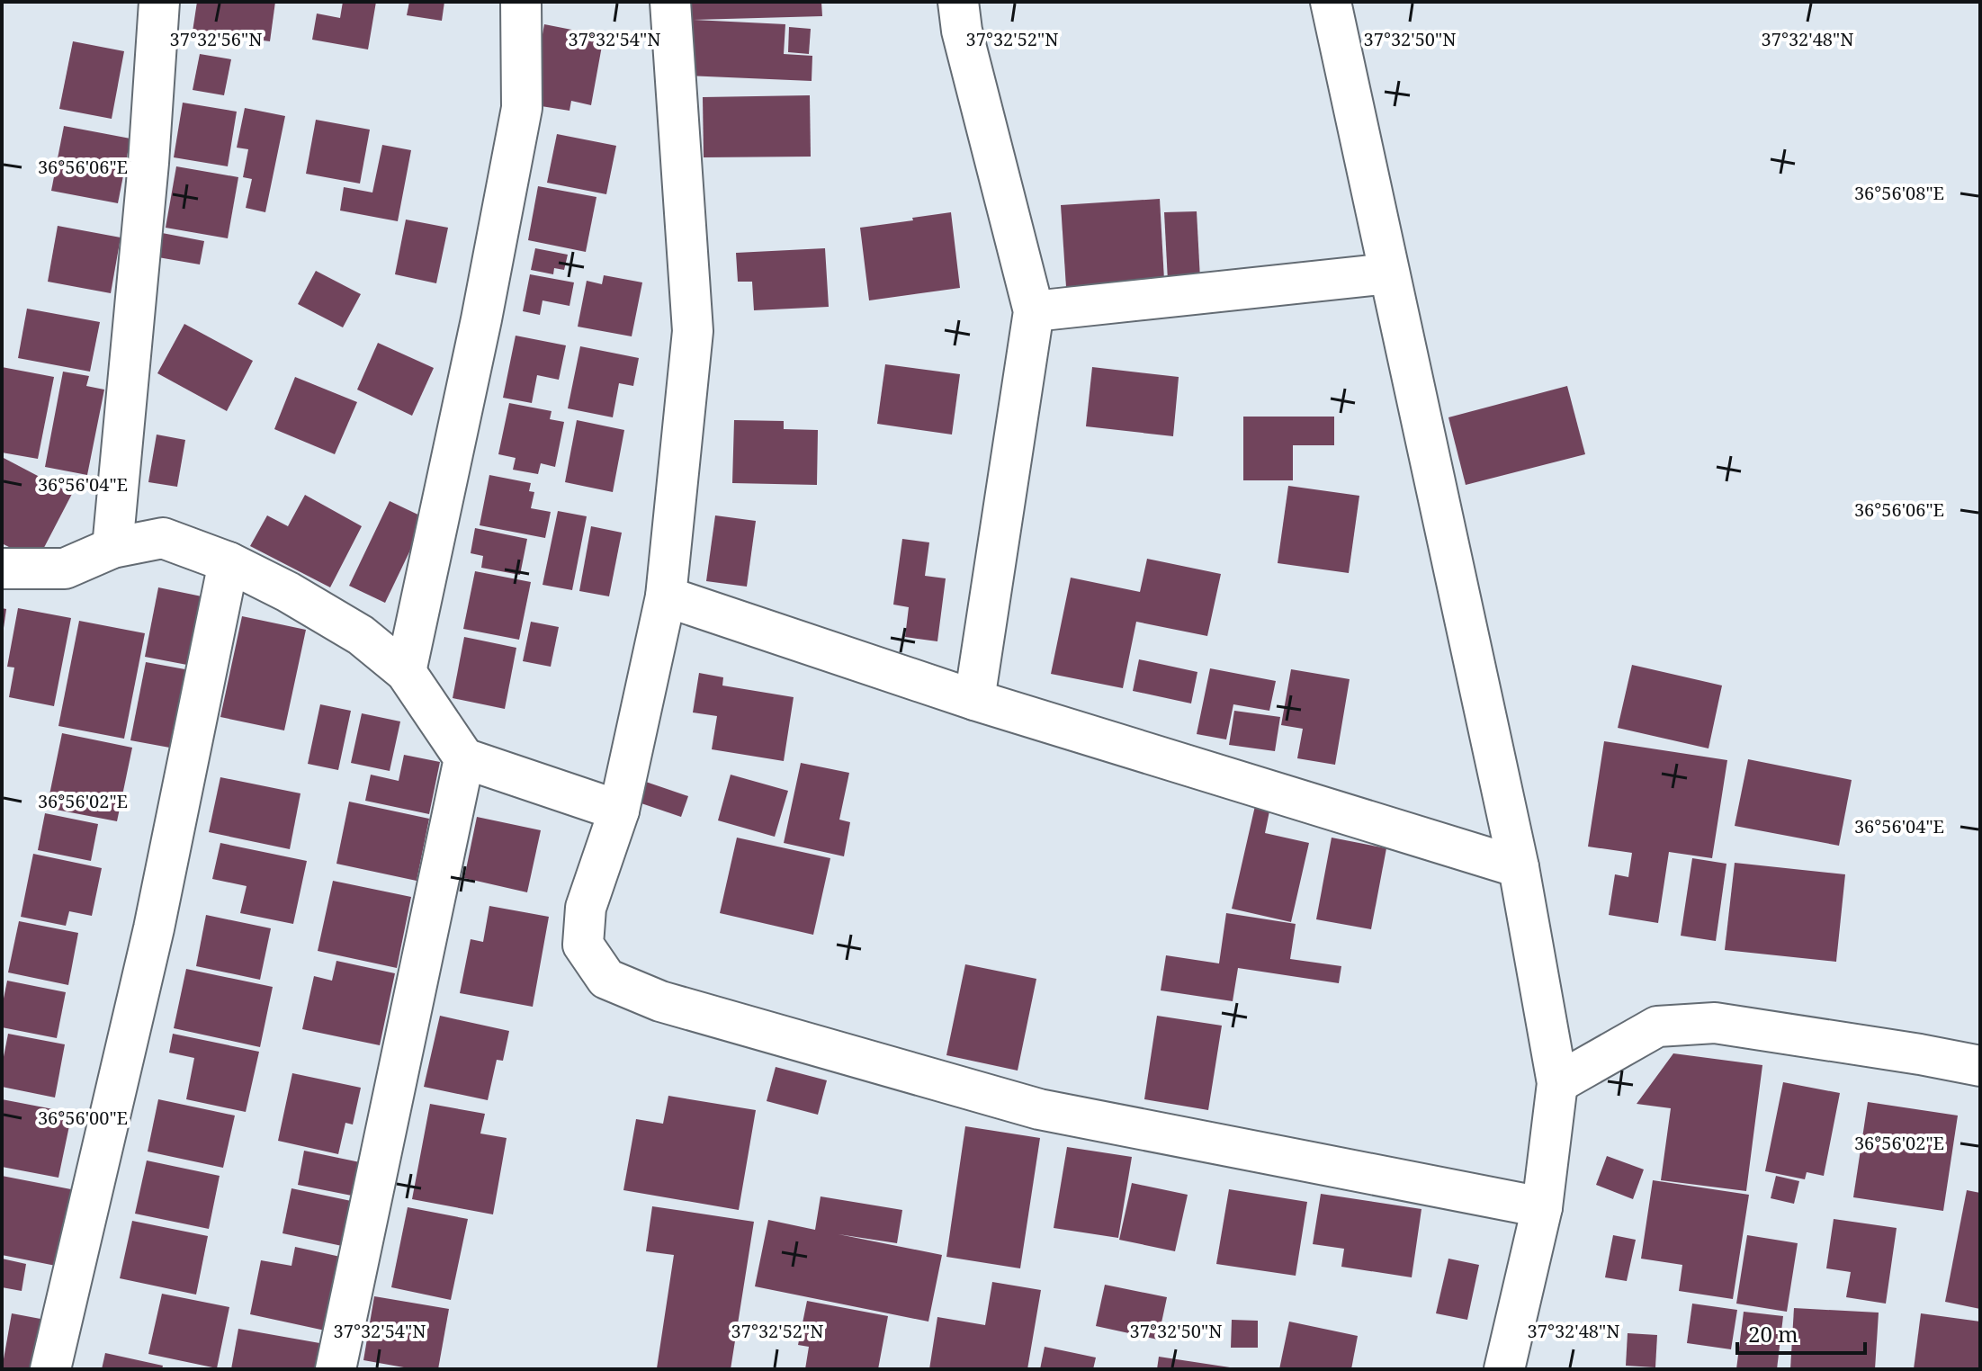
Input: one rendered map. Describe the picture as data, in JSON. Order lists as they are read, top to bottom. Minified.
{"scale_bar":"20 m","coordinates":["37°32'56\"N","37°32'54\"N","37°32'52\"N","37°32'50\"N","37°32'48\"N","36°56'06\"E","36°56'08\"E","36°56'04\"E","36°56'02\"E","36°56'00\"E"]}
